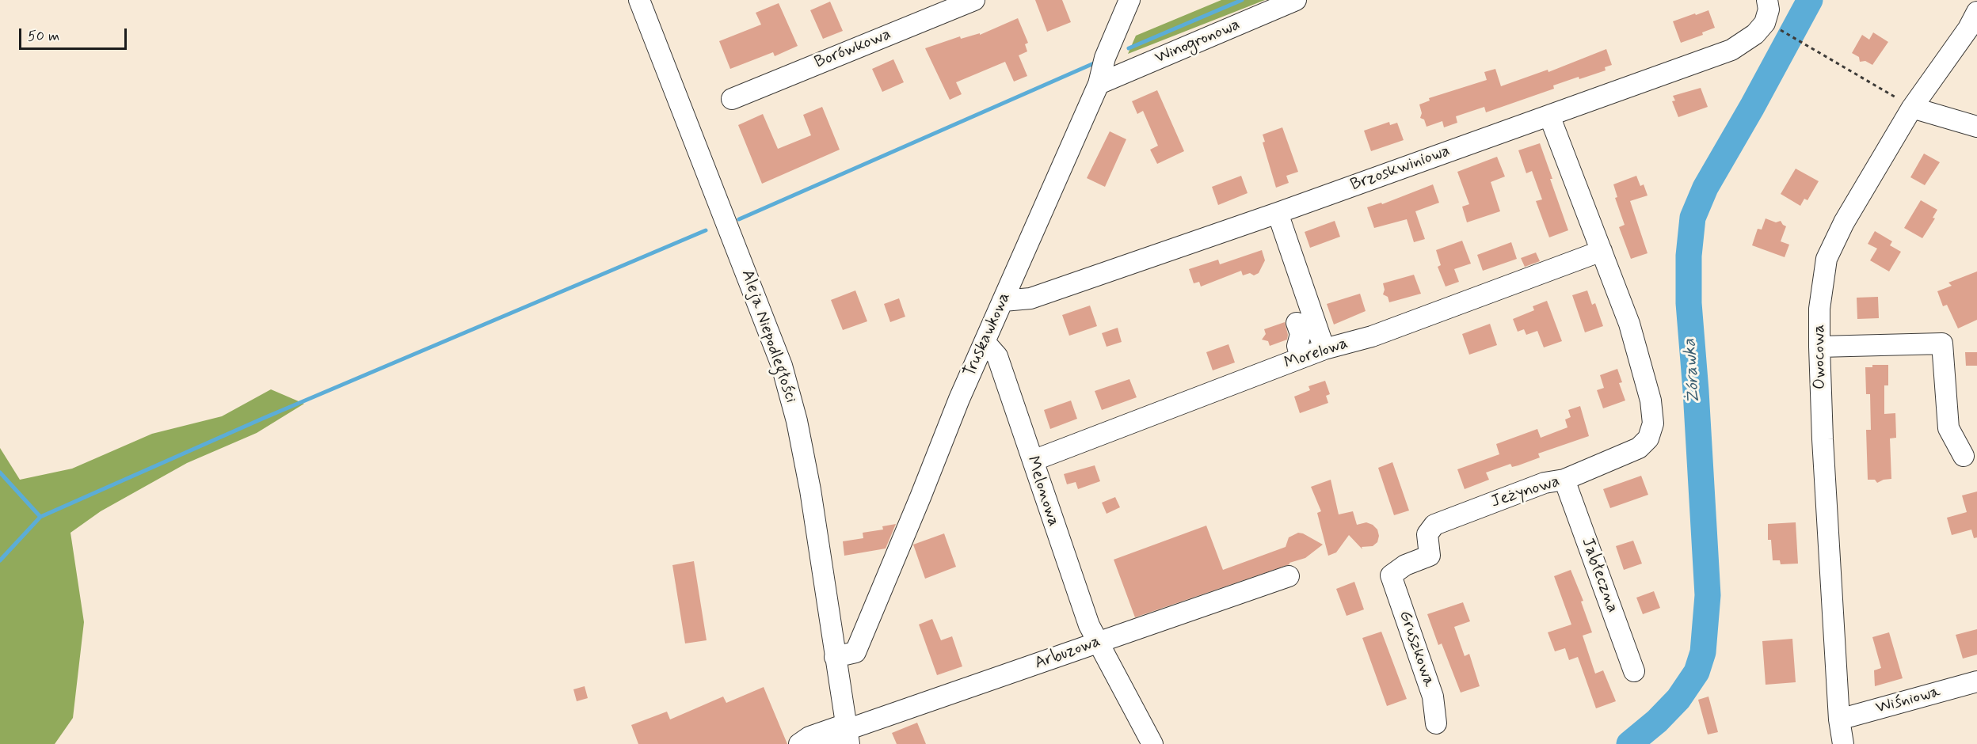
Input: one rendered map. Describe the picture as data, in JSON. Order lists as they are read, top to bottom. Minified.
{"streets":{"street":["Winogronowa","Borówkowa","Brzoskwiniowa","Truskawkowa","Aleja Niepodległości","Morelowa","Owocowa","Melonowa","Jeżynowa","Jabłeczna","Gruszkowa","Arbuzowa","Wiśniowa"]},"crossings":[["Winogronowa","Truskawkowa"],["Brzoskwiniowa","Truskawkowa"],["Truskawkowa","Aleja Niepodległości"],["Truskawkowa","Melonowa"],["Aleja Niepodległości","Arbuzowa"],["Morelowa","Melonowa"],["Morelowa","Jeżynowa"],["Owocowa","Wiśniowa"],["Melonowa","Arbuzowa"],["Jeżynowa","Jabłeczna"],["Jeżynowa","Gruszkowa"]],"water":["Żórawka"],"scale_bar":"50 m"}
